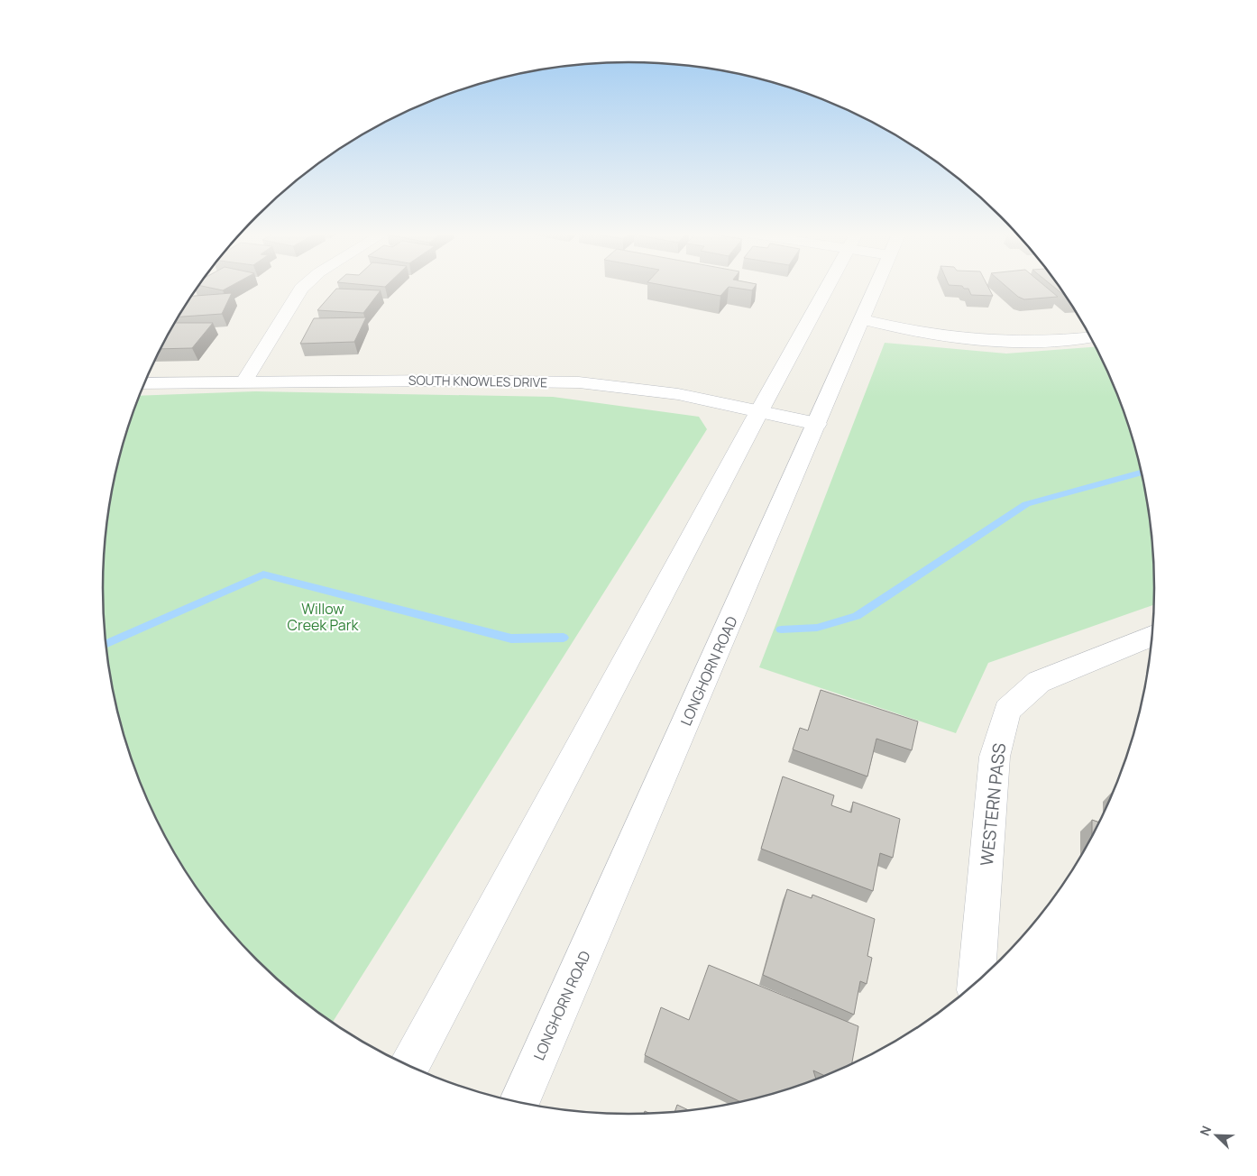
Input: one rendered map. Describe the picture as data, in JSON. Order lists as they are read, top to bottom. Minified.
{"streets":{"main road":["SOUTH KNOWLES DRIVE","LONGHORN ROAD","WESTERN PASS"]},"crossings":[["SOUTH KNOWLES DRIVE","LONGHORN ROAD"]],"parks":["Willow Creek Park"],"north":"top left"}
